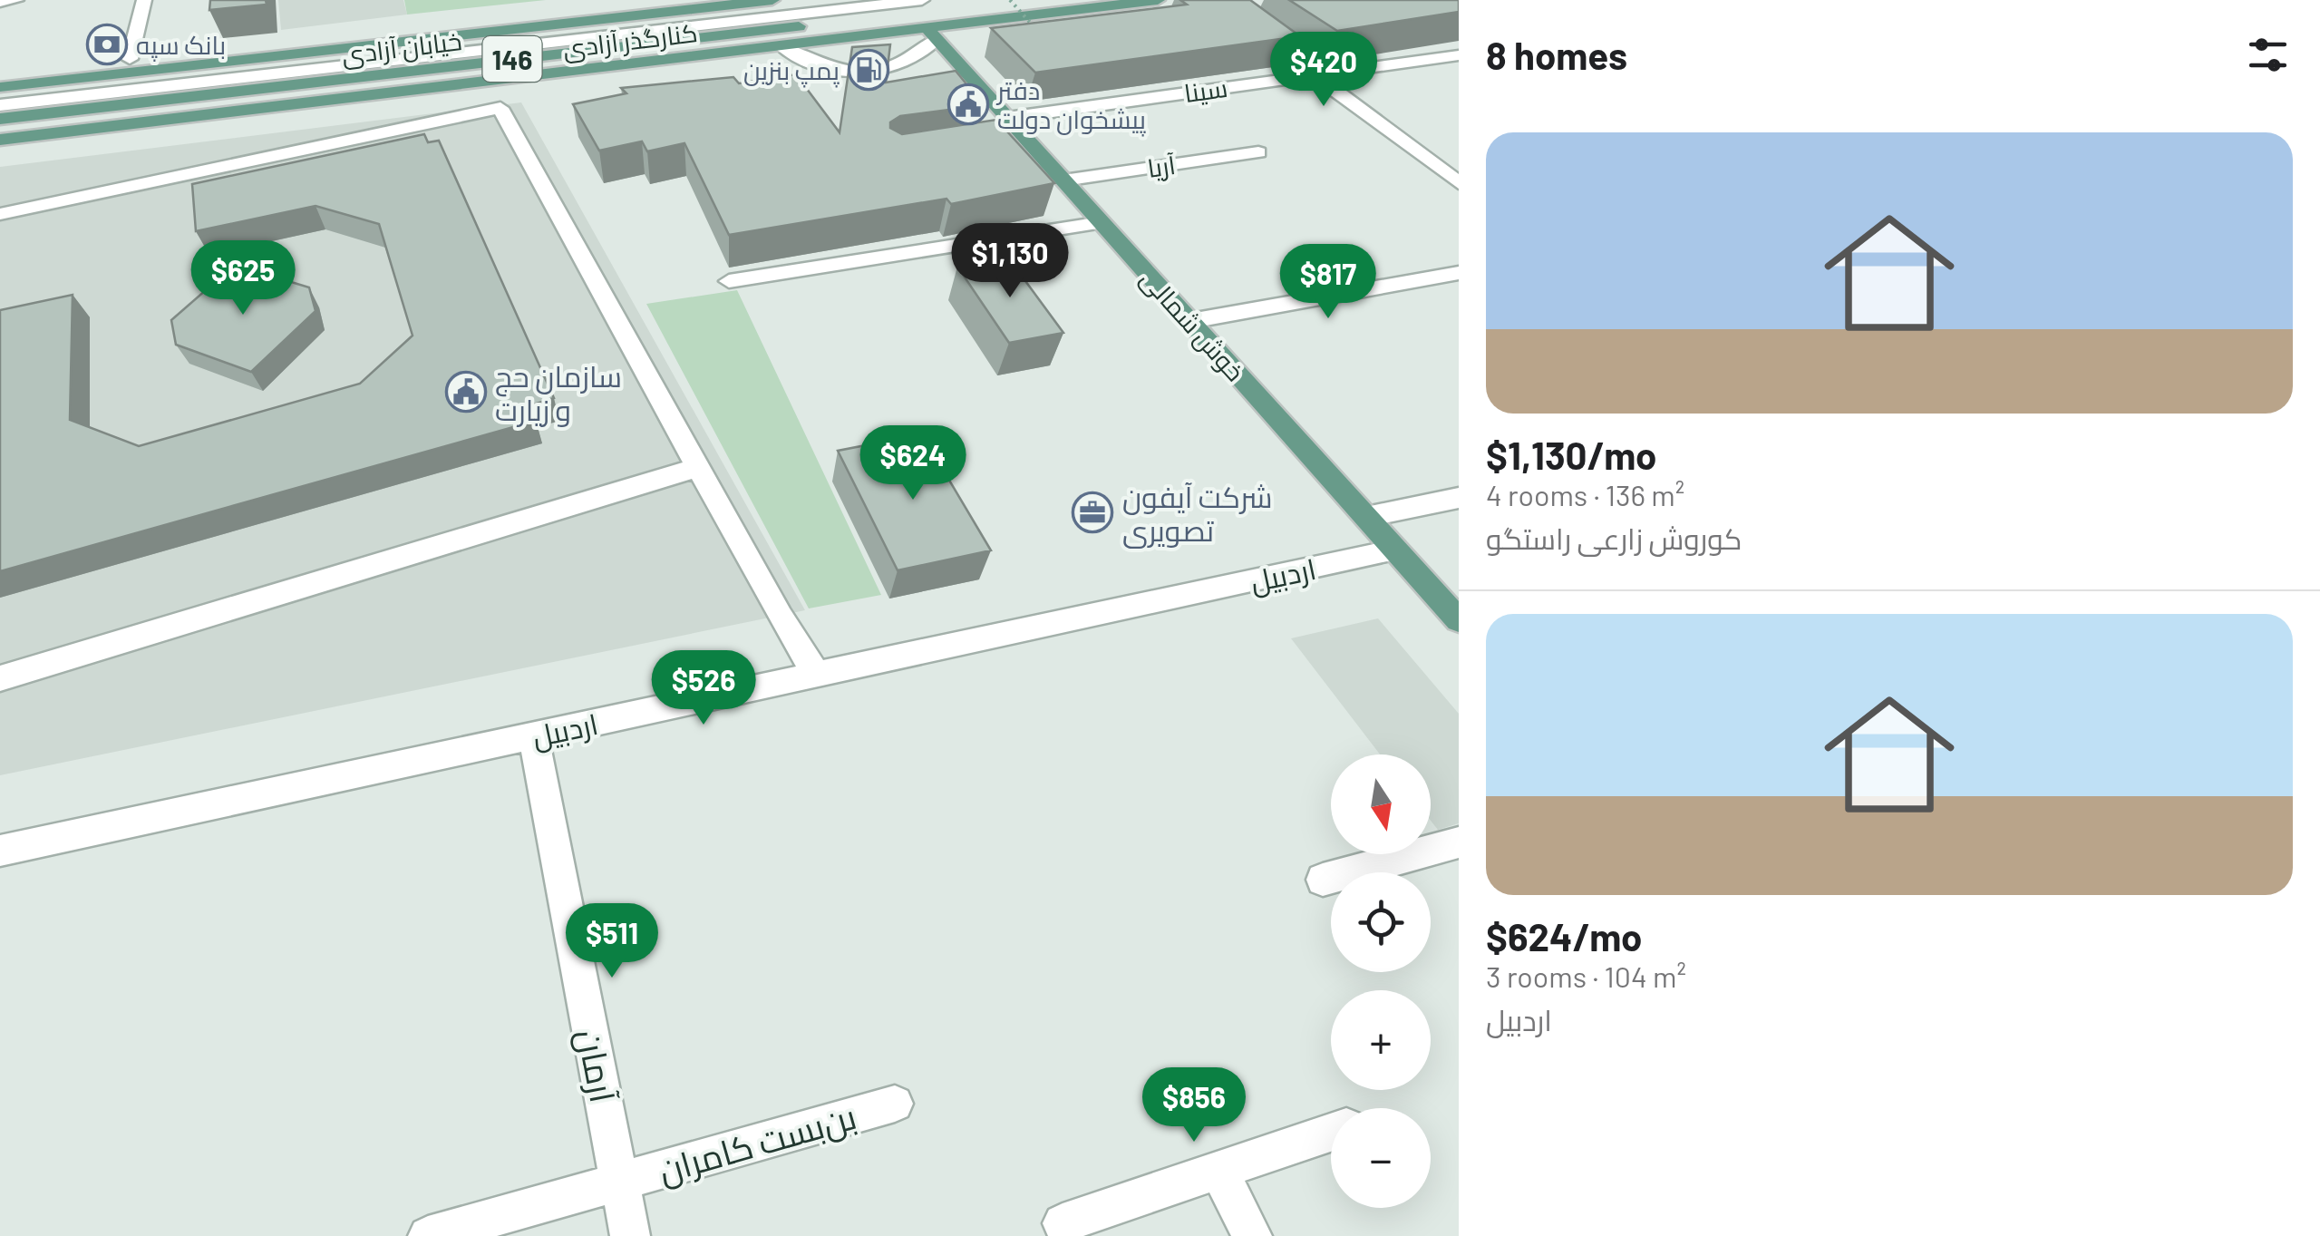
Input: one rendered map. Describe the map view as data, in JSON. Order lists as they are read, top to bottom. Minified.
{"streets":{"main road":["کنارگذر آزادی","خیابان آزادی","146","خوش شمالی"],"street":["سینا","آریا","اردبیل","آرمان","بن‌بست کامران"]},"crossings":[["کنارگذر آزادی","خوش شمالی"],["سینا","خوش شمالی"],["آریا","خوش شمالی"],["خوش شمالی","اردبیل"],["اردبیل","آرمان"],["آرمان","بن‌بست کامران"]],"places":{"bank":["بانک سپه"],"fuel station":["پمپ بنزین"],"public building":["دفتر پیشخوان دولت","سازمان حج و زیارت"],"office":["شرکت آیفون تصویری"]},"north":"bottom","page":{"heading":"8 homes","price":["$420","$1,130","$625","$817","$624","$526","$511","$856"],"list":[{"name":"$1,130/mo","note":"4 rooms · 136 m² · کوروش زارعی راستگو"},{"name":"$624/mo","note":"3 rooms · 104 m² · اردبیل"}],"map_buttons":["+","−"]}}
